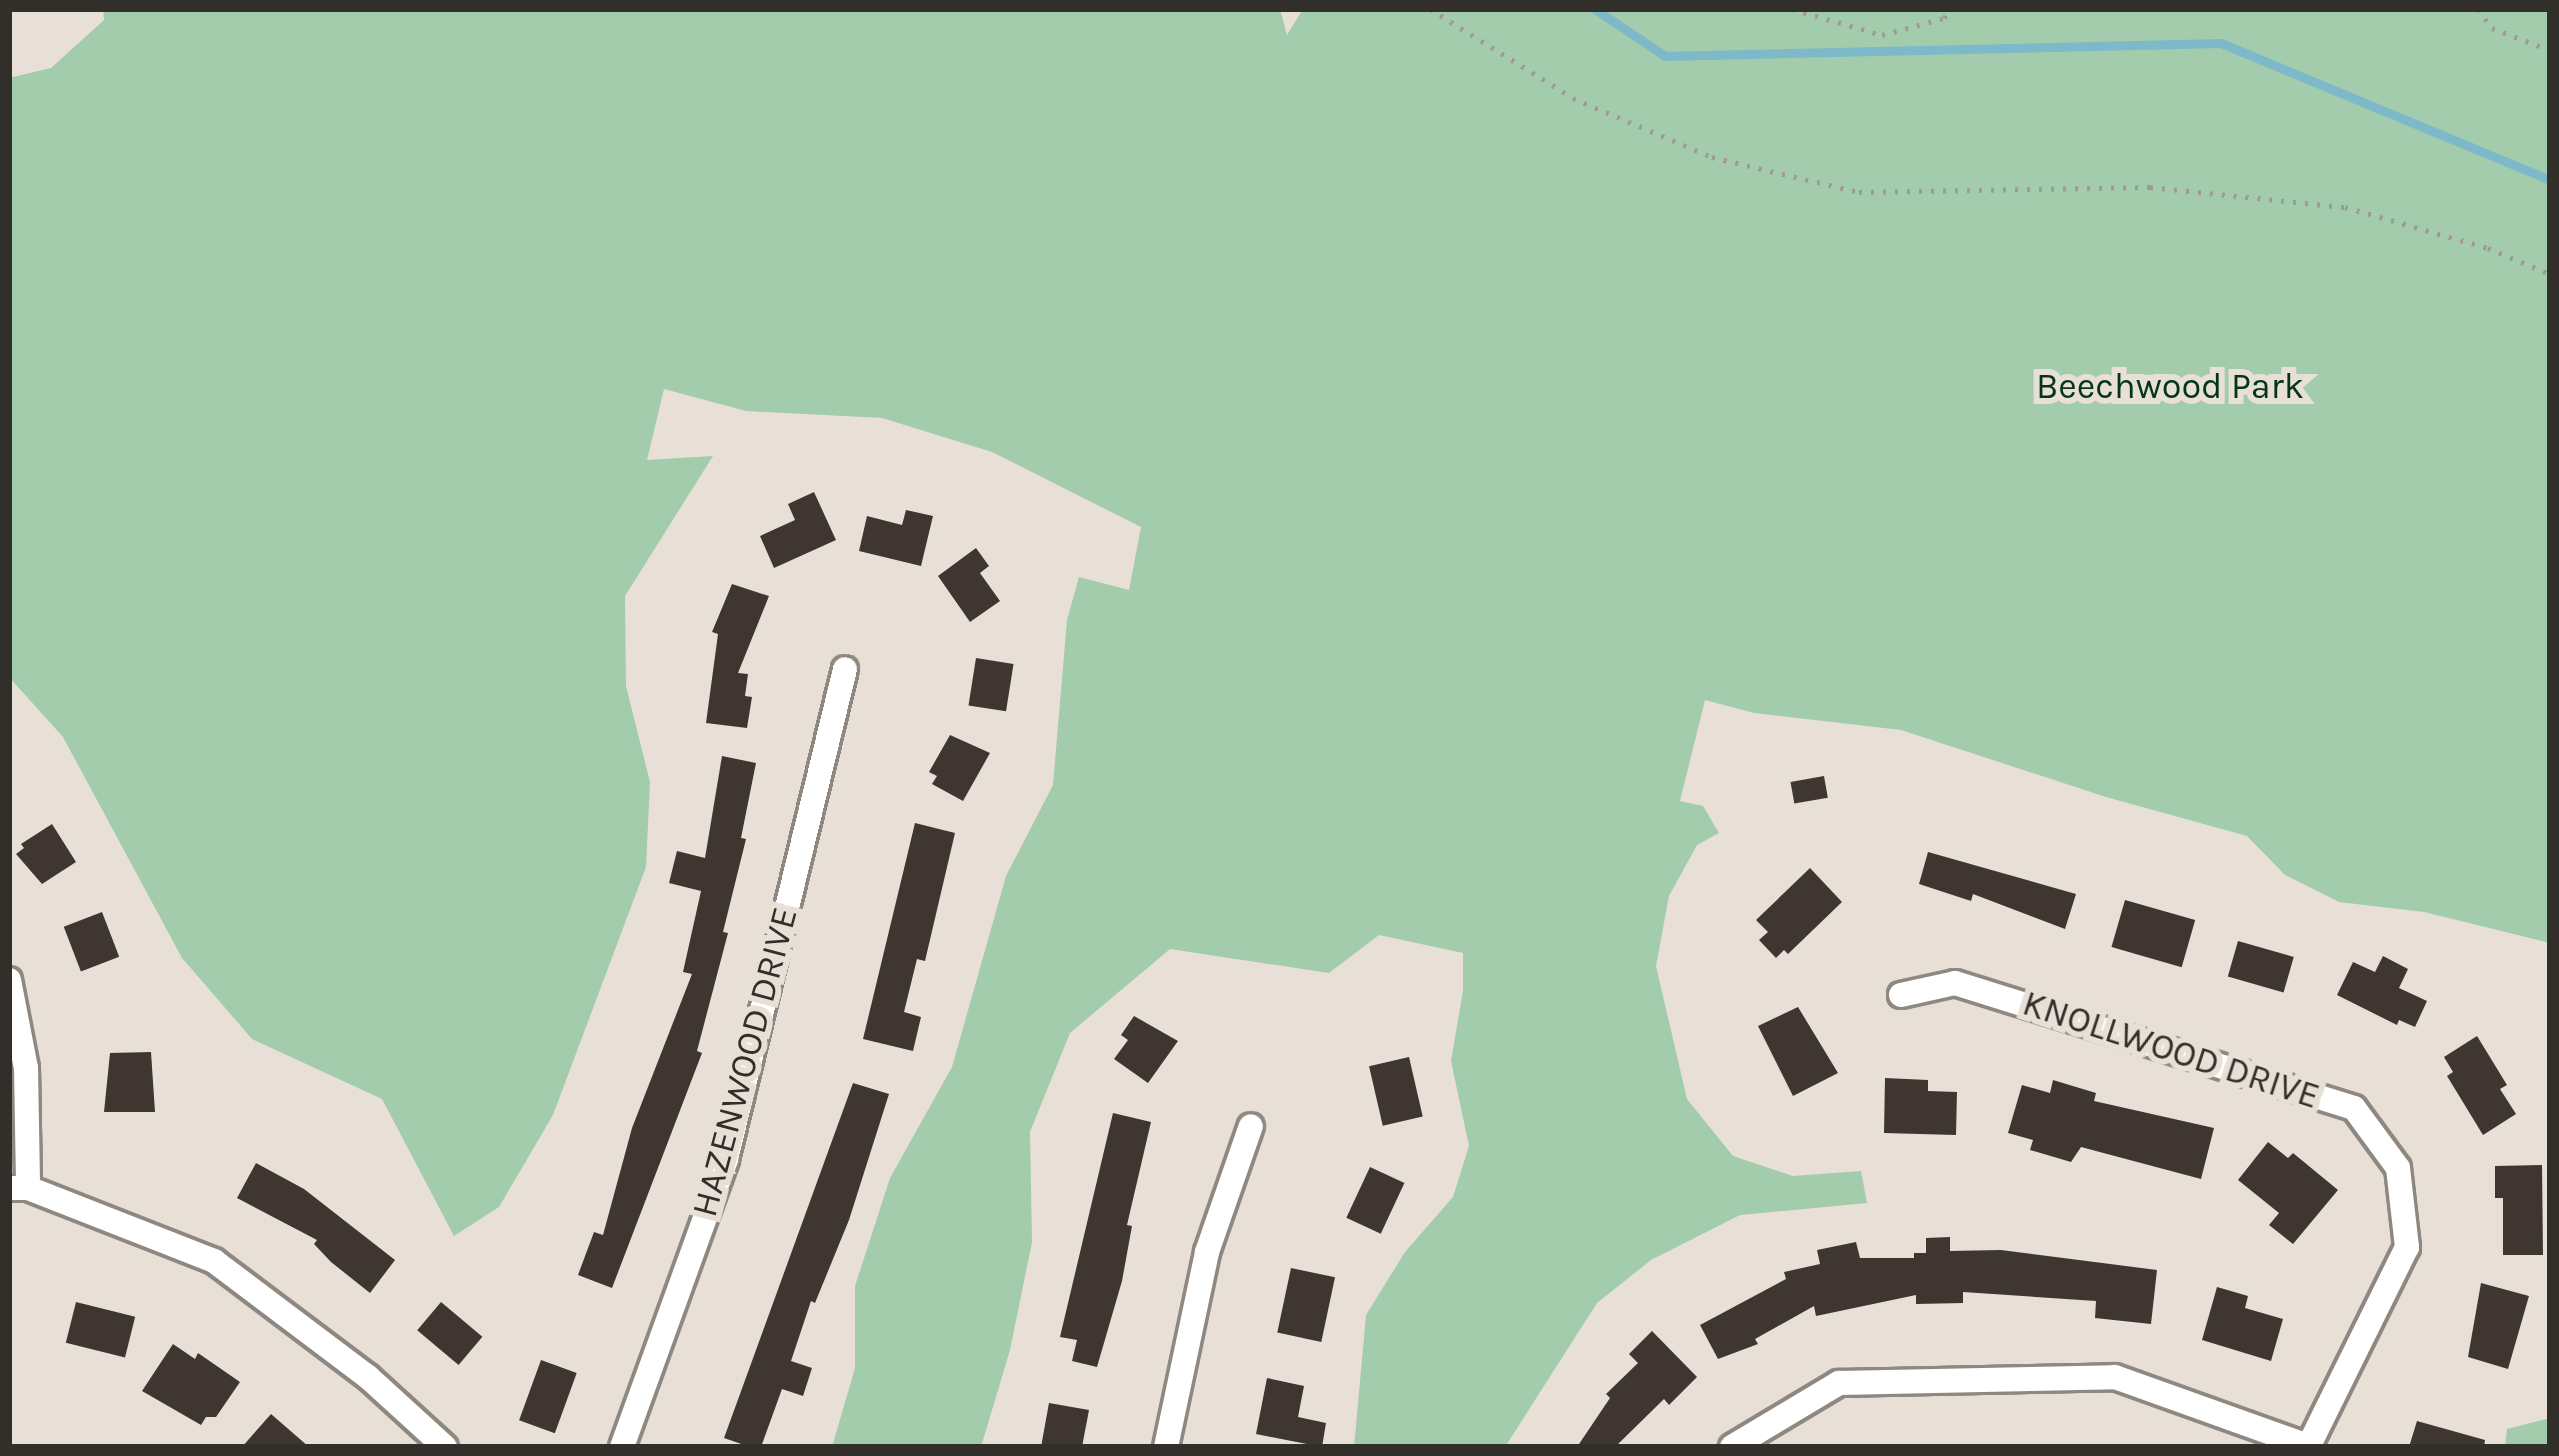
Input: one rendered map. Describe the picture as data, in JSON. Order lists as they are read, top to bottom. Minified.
{"streets":{"street":["KNOLLWOOD DRIVE","HAZENWOOD DRIVE"]},"parks":["Beechwood Park"]}
